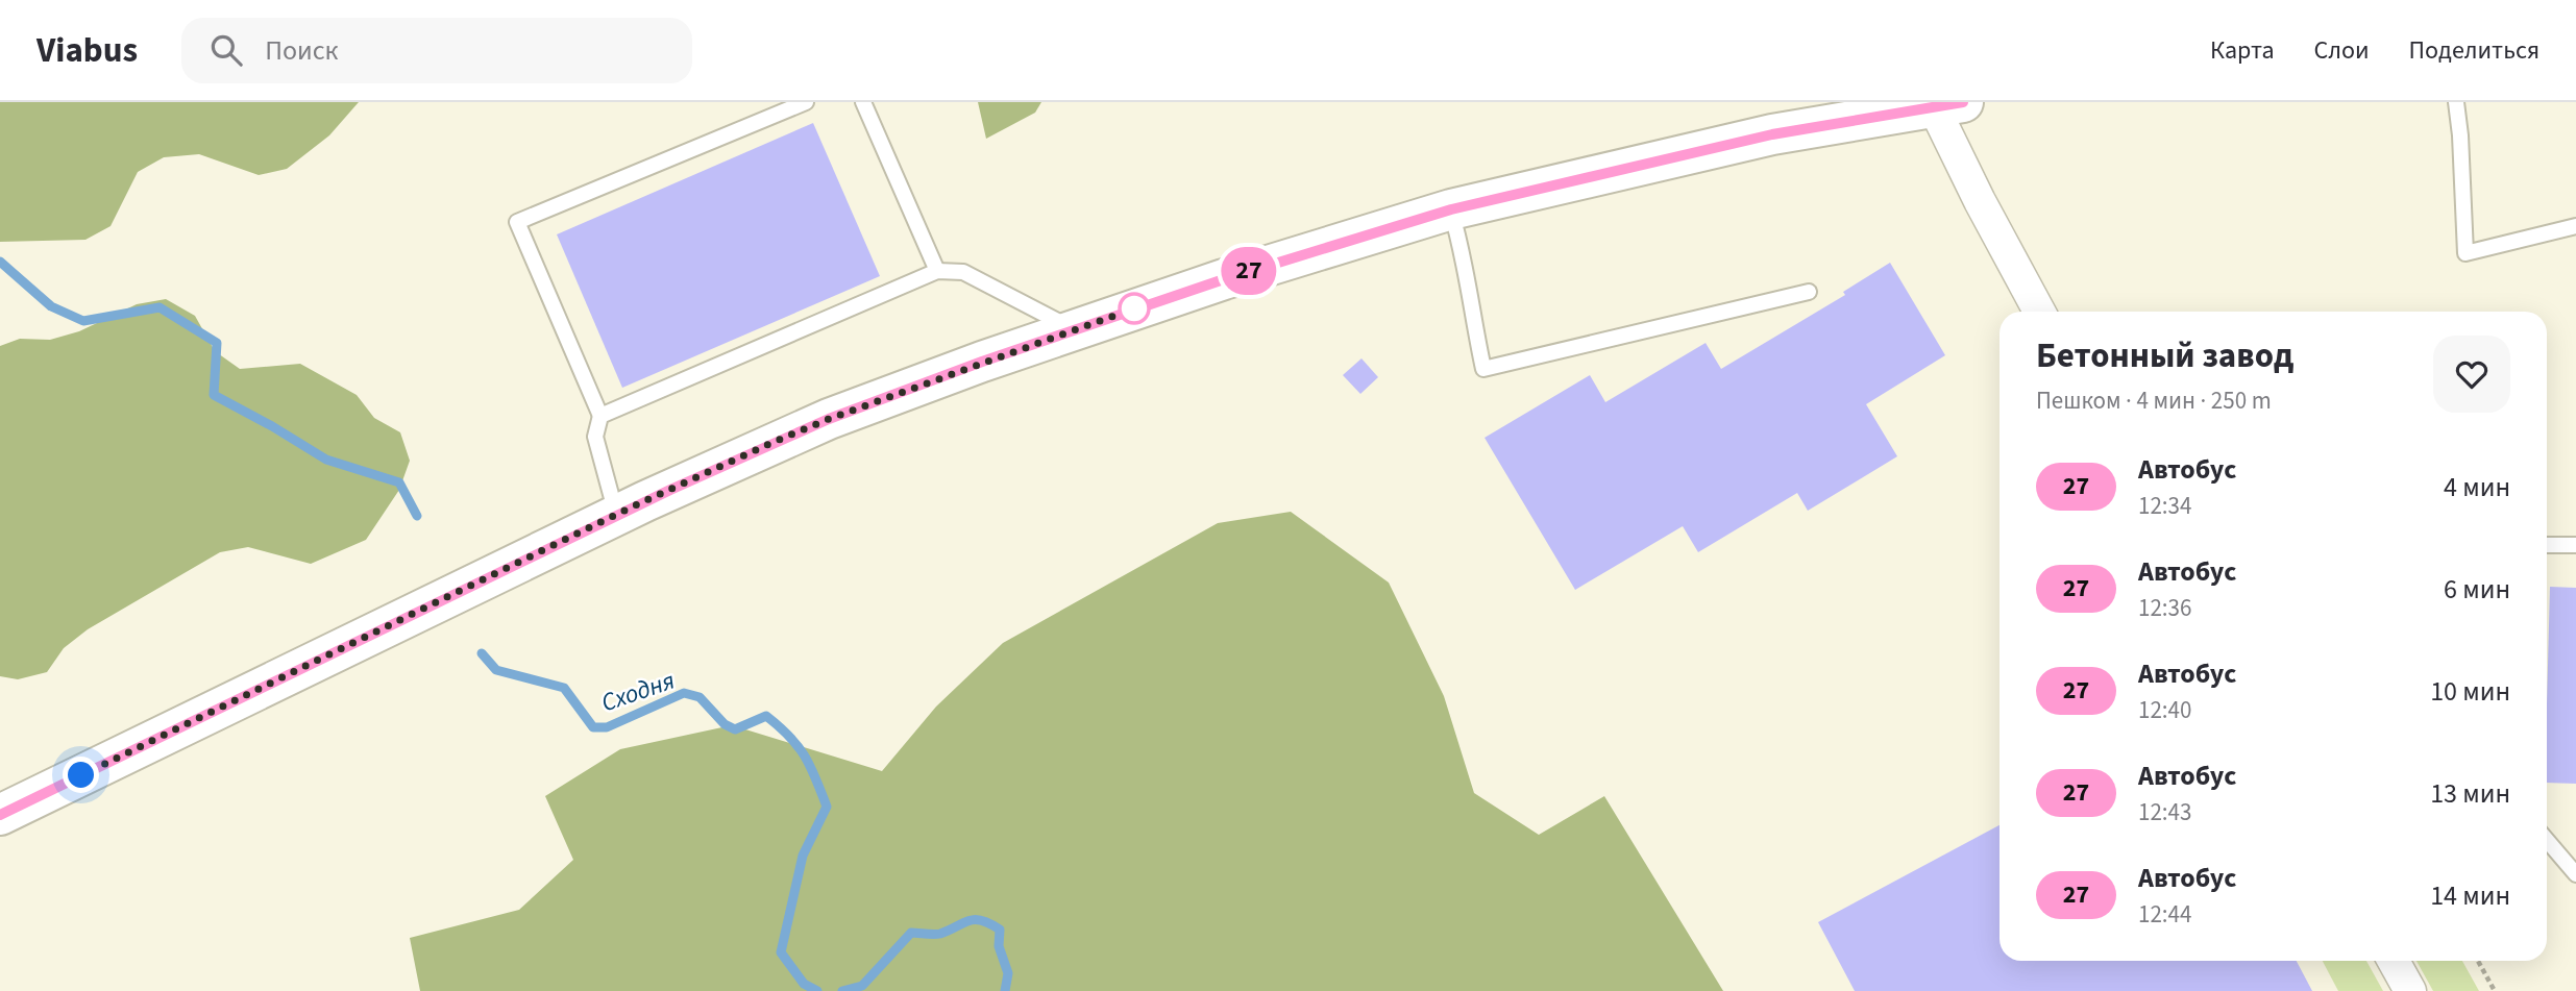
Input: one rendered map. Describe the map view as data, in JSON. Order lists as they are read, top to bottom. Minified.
{"water":["Сходня"],"lines":["bus line 27"],"page":{"header":"Viabus","search":"Поиск","nav":["Карта","Слои","Поделиться"],"on_map":"27","heading":["Бетонный завод","Пешком · 4 мин · 250 m"],"list":[{"mark":"27","name":"Автобус","note":"12:34","value":"4 мин"},{"mark":"27","name":"Автобус","note":"12:36","value":"6 мин"},{"mark":"27","name":"Автобус","note":"12:40","value":"10 мин"},{"mark":"27","name":"Автобус","note":"12:43","value":"13 мин"},{"mark":"27","name":"Автобус","note":"12:44","value":"14 мин"}]}}
